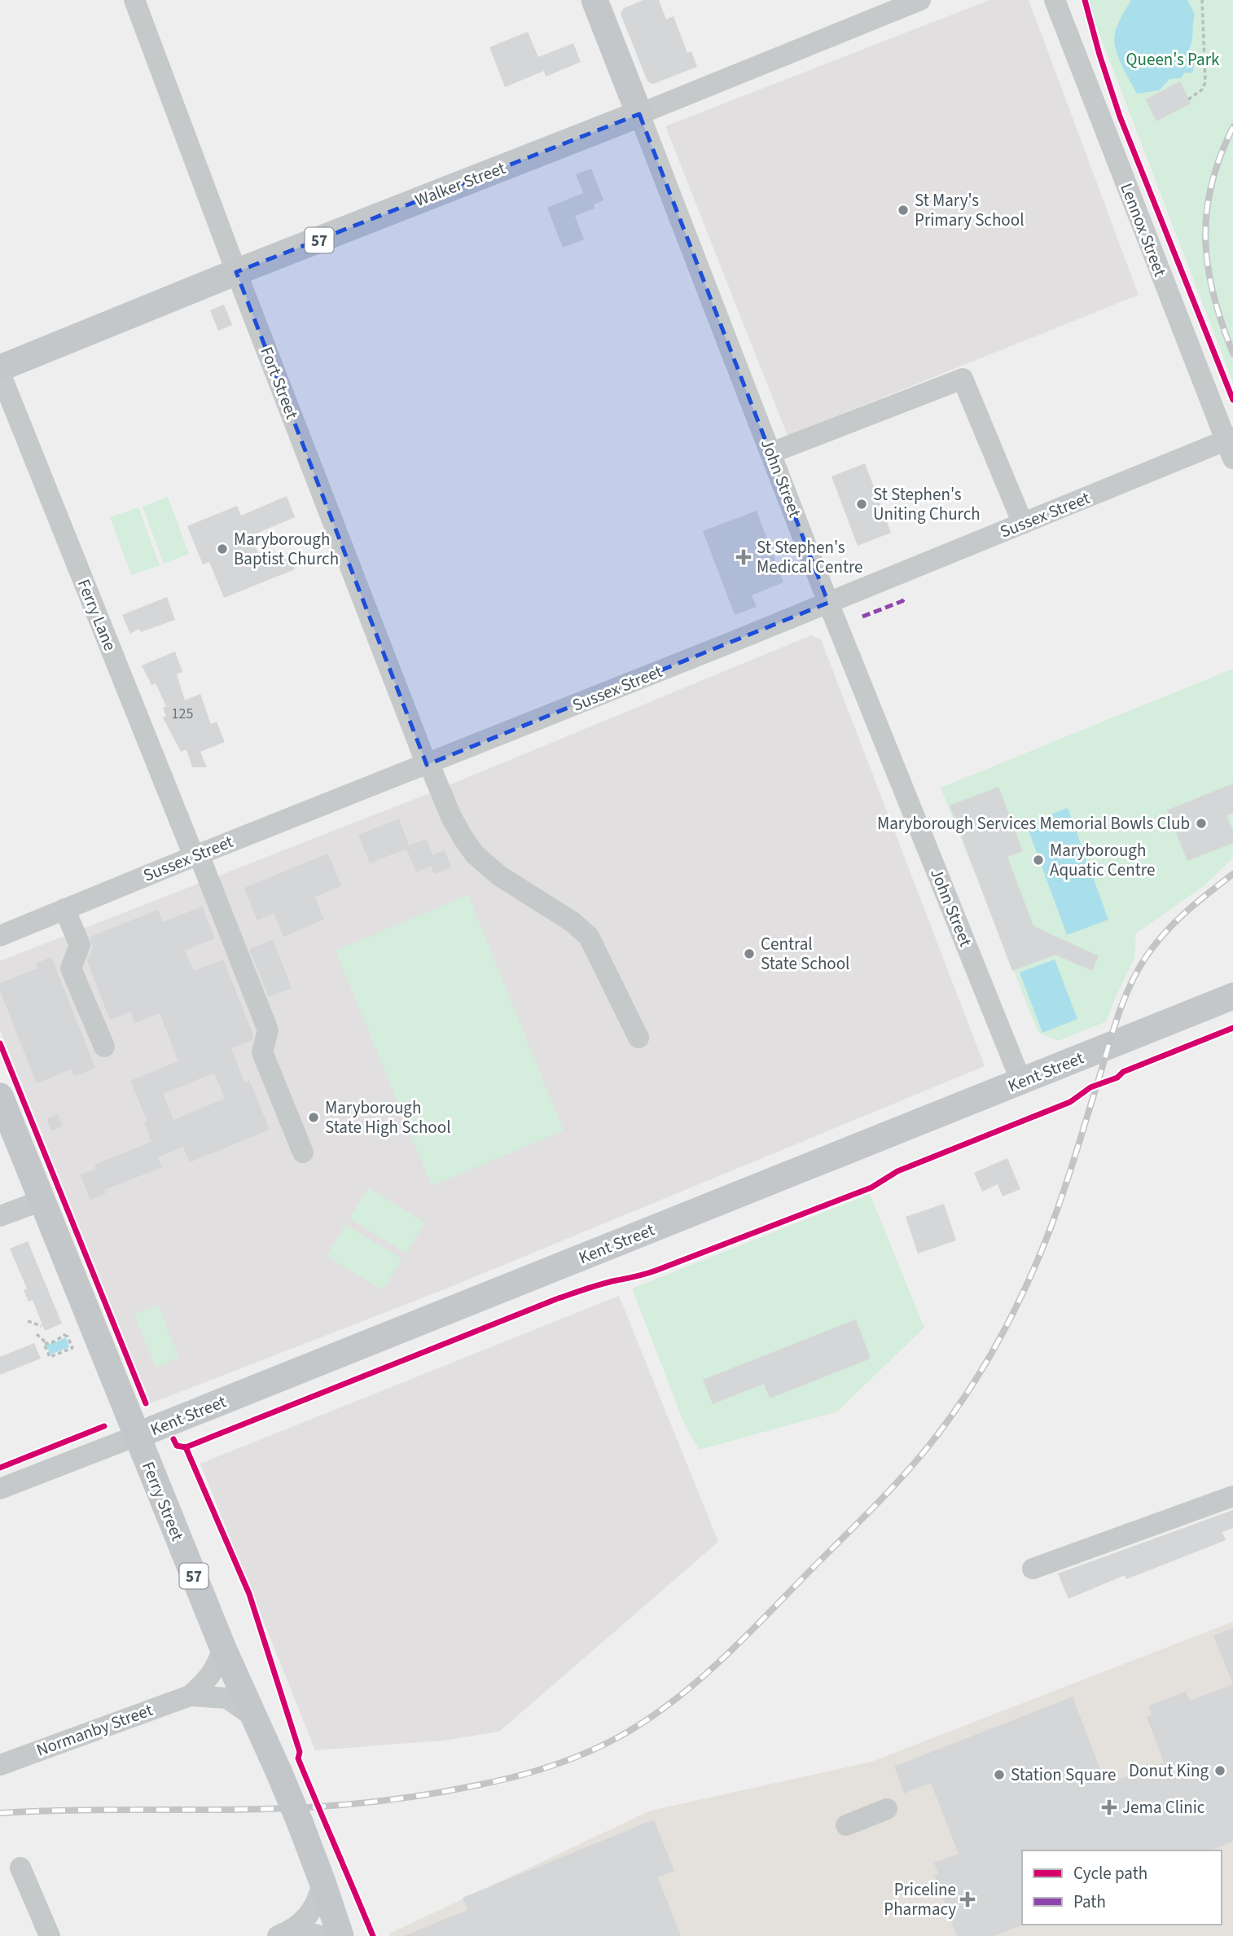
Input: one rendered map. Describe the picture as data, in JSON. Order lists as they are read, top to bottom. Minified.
{"streets":{"main road":["Walker Street","57","John Street","Kent Street","Ferry Street"],"street":["Lennox Street","Fort Street","Sussex Street","Ferry Lane","Normanby Street"]},"crossings":[["Walker Street","Fort Street"],["Walker Street","John Street"],["Lennox Street","Sussex Street"],["Fort Street","Sussex Street"],["John Street","Sussex Street"],["John Street","Kent Street"],["Sussex Street","Ferry Lane"],["Kent Street","Ferry Street"],["Ferry Street","Normanby Street"]],"parks":["Queen's Park"],"places":{"other":["St Mary's Primary School","St Stephen's Uniting Church","Maryborough Baptist Church","Maryborough Services Memorial Bowls Club","Maryborough Aquatic Centre","Central State School","Maryborough State High School","Donut King","Station Square"],"health":["St Stephen's Medical Centre","Jema Clinic","Priceline Pharmacy"]},"house_numbers":["125"],"legend":["Cycle path","Path"]}
